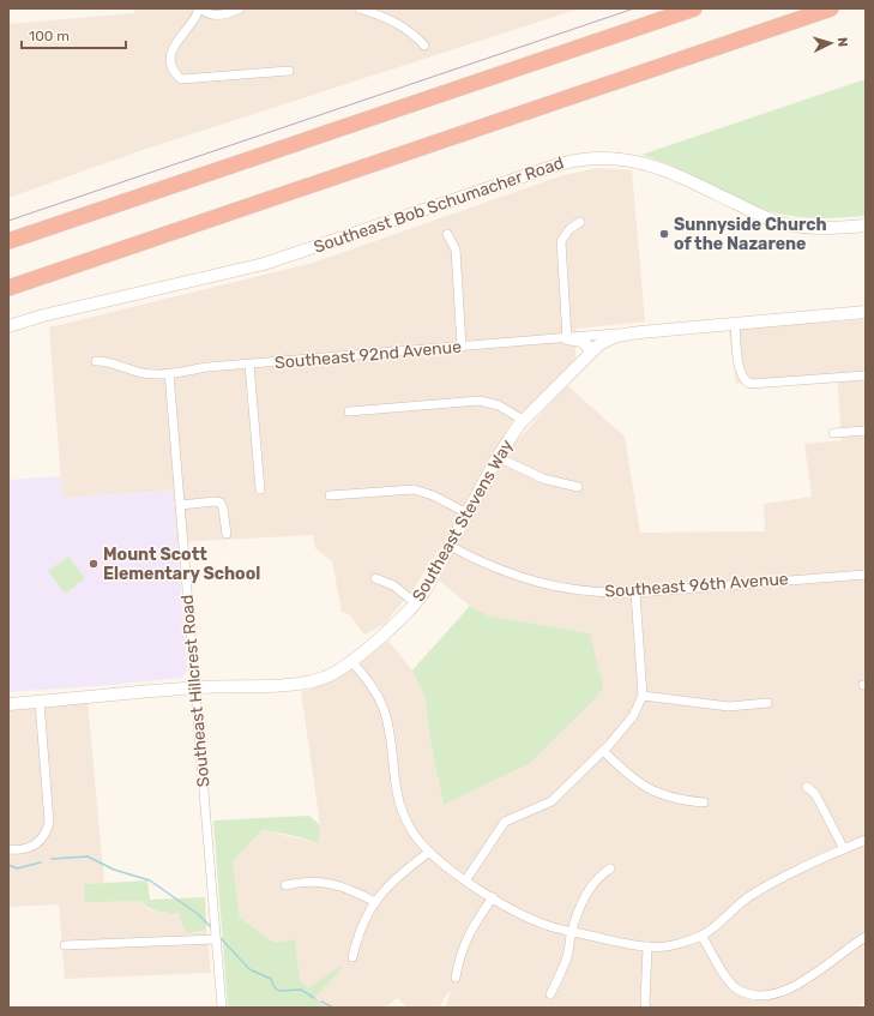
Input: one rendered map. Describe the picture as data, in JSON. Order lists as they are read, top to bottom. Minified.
{"streets":{"street":["Southeast Bob Schumacher Road","Southeast 92nd Avenue","Southeast Stevens Way","Southeast 96th Avenue","Southeast Hillcrest Road"]},"crossings":[["Southeast 92nd Avenue","Southeast Stevens Way"],["Southeast 92nd Avenue","Southeast Hillcrest Road"],["Southeast Stevens Way","Southeast 96th Avenue"],["Southeast Stevens Way","Southeast Hillcrest Road"]],"places":["Sunnyside Church of the Nazarene","Mount Scott Elementary School"],"scale_bar":"100 m","north":"right"}
